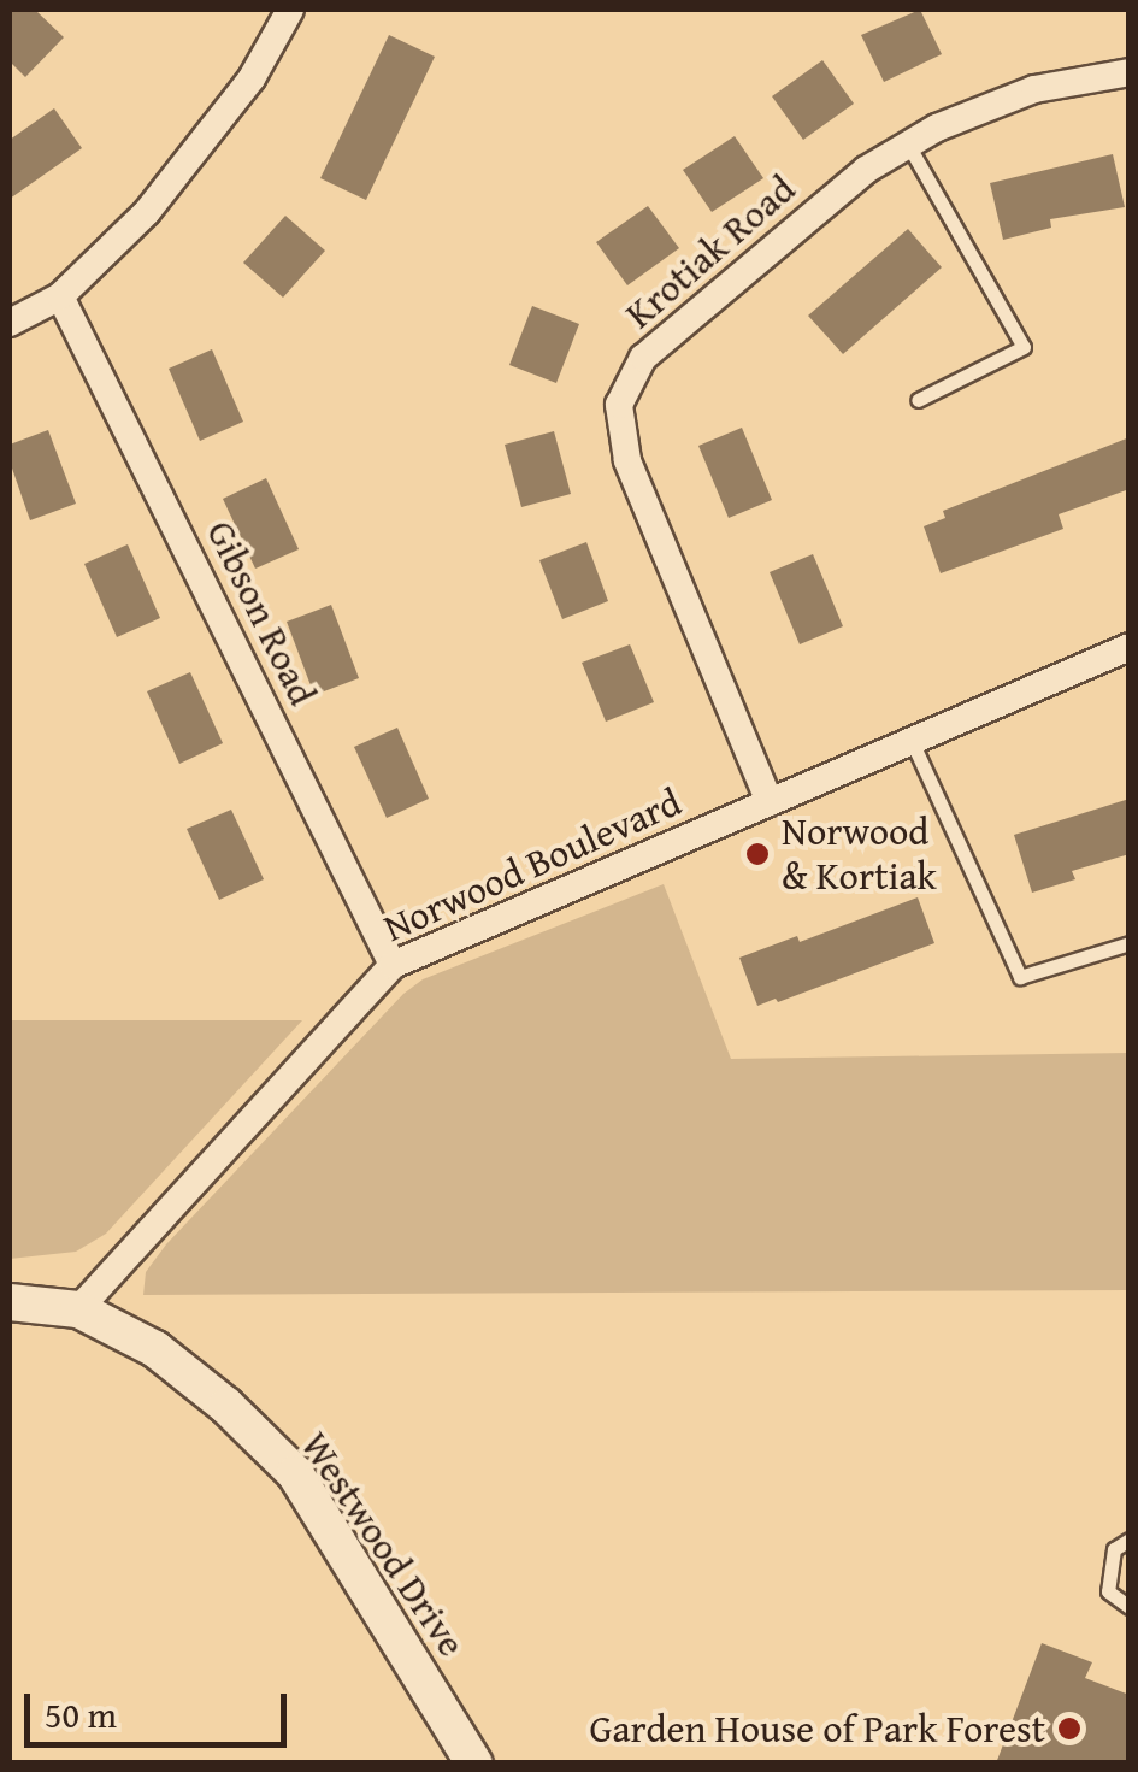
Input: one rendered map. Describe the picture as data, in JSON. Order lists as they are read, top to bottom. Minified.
{"streets":{"street":["Krotiak Road","Gibson Road","Norwood Boulevard","Westwood Drive"]},"crossings":[["Krotiak Road","Norwood Boulevard"],["Gibson Road","Norwood Boulevard"],["Norwood Boulevard","Westwood Drive"]],"places":["Norwood & Kortiak","Garden House of Park Forest"],"scale_bar":"50 m"}
